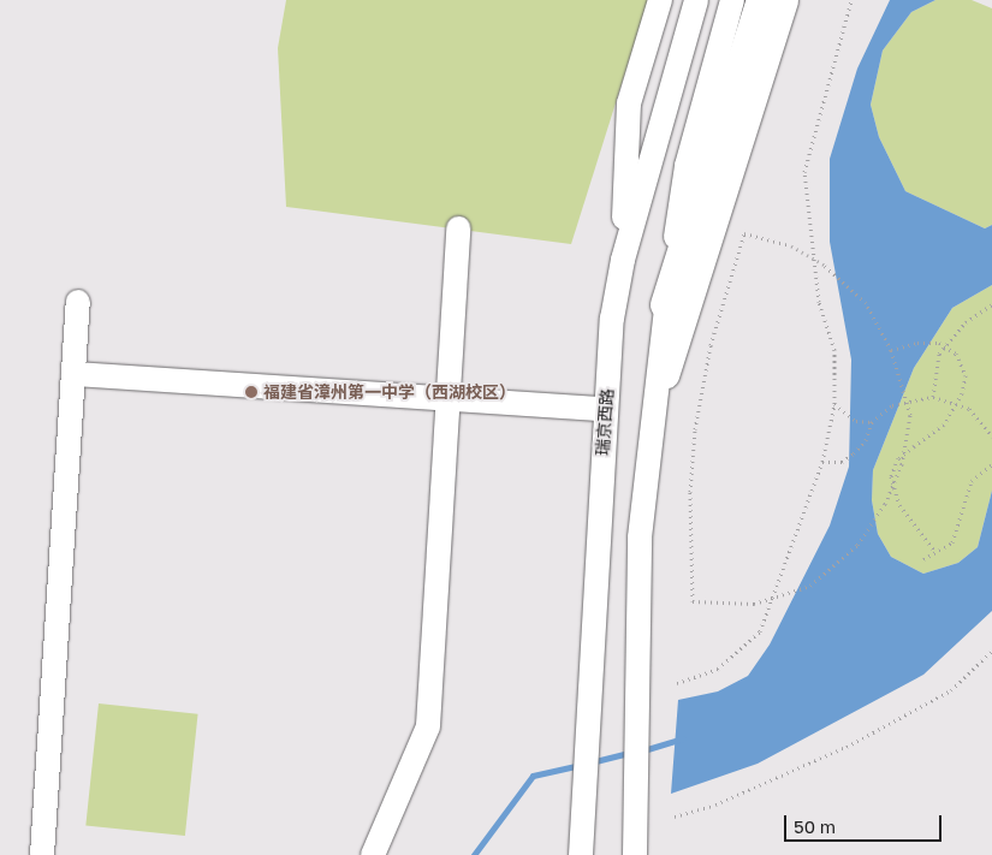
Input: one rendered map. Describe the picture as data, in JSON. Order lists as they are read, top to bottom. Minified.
{"streets":{"street":["瑞京西路"]},"places":["福建省漳州第一中学（西湖校区）"],"scale_bar":"50 m"}
